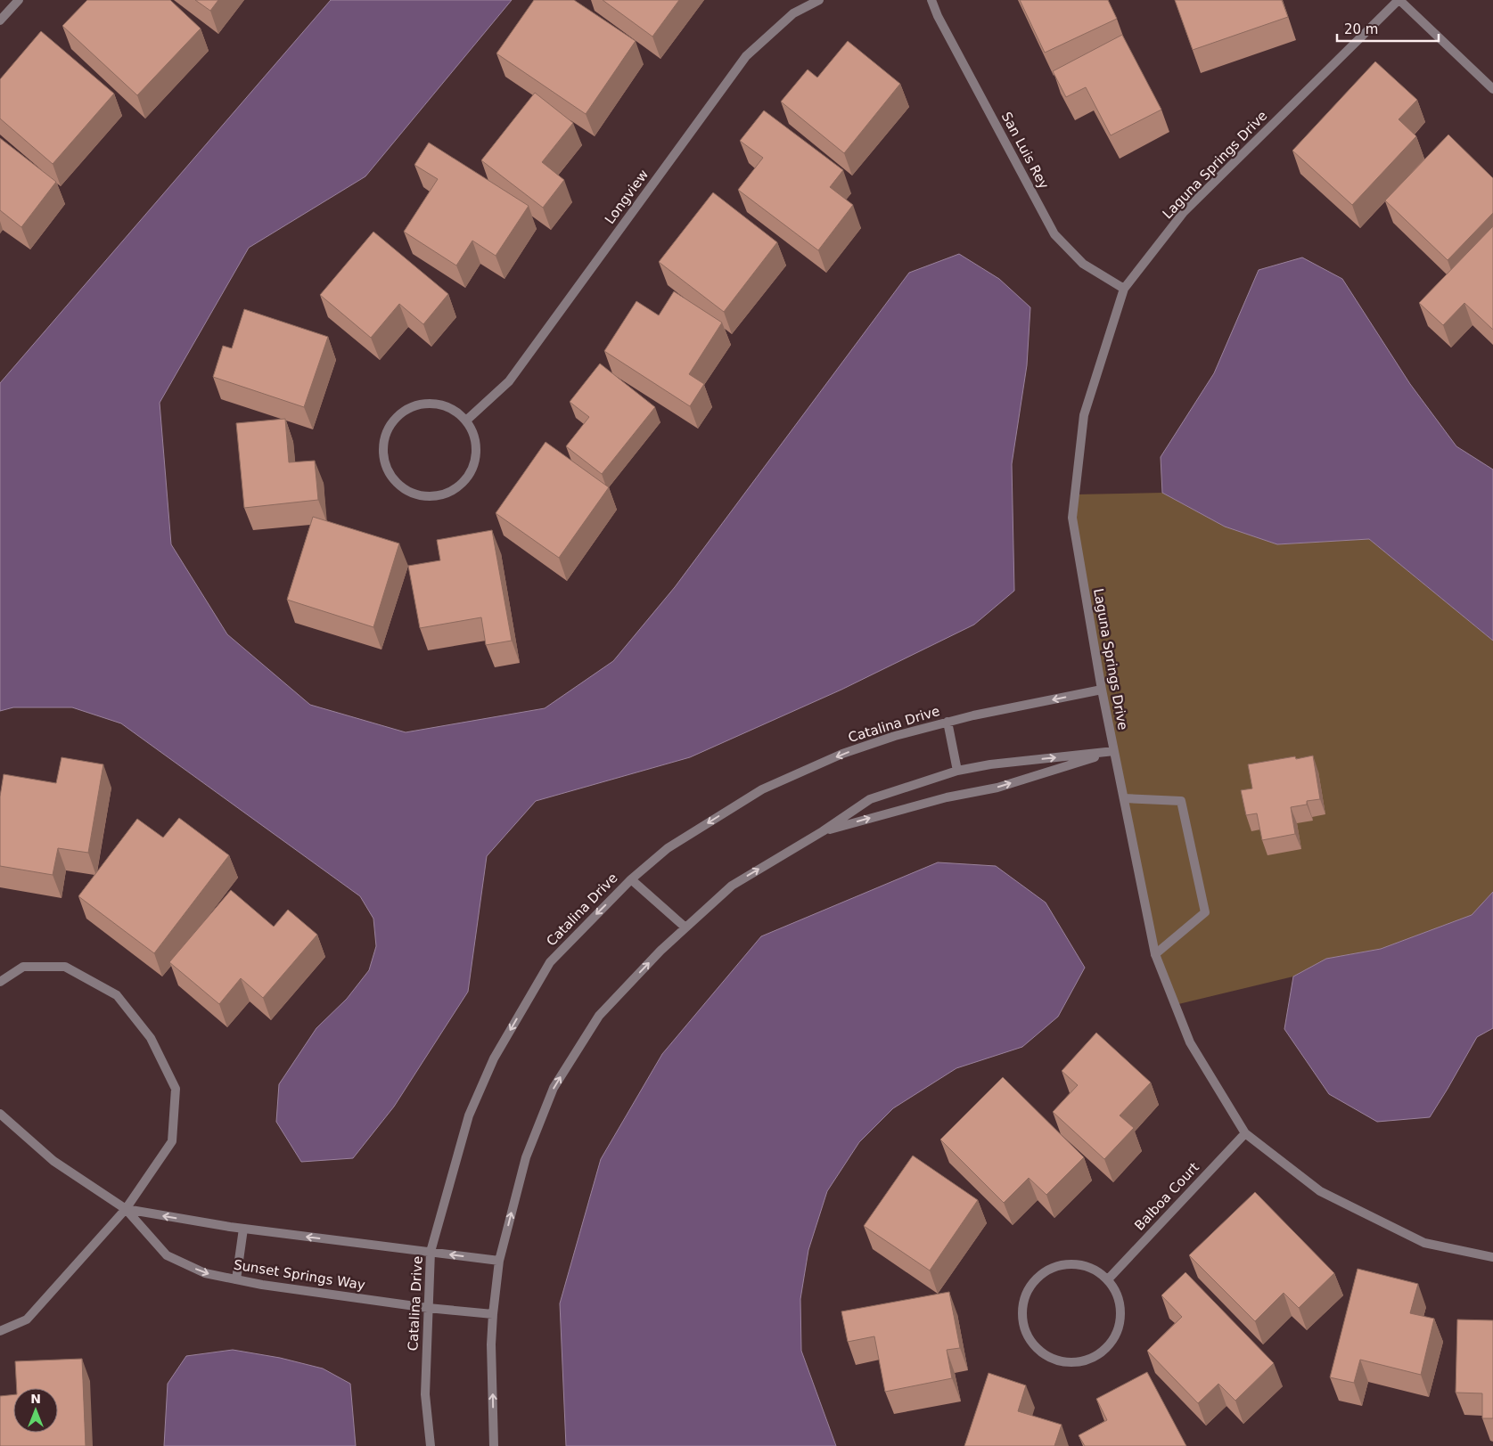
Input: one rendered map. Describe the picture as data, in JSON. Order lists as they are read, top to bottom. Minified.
{"streets":{"street":["San Luis Rey","Laguna Springs Drive","Longview","Catalina Drive","Balboa Court","Sunset Springs Way"]},"crossings":[["San Luis Rey","Laguna Springs Drive"],["Laguna Springs Drive","Catalina Drive"],["Laguna Springs Drive","Balboa Court"],["Catalina Drive","Sunset Springs Way"]],"scale_bar":"20 m","north":"top"}
